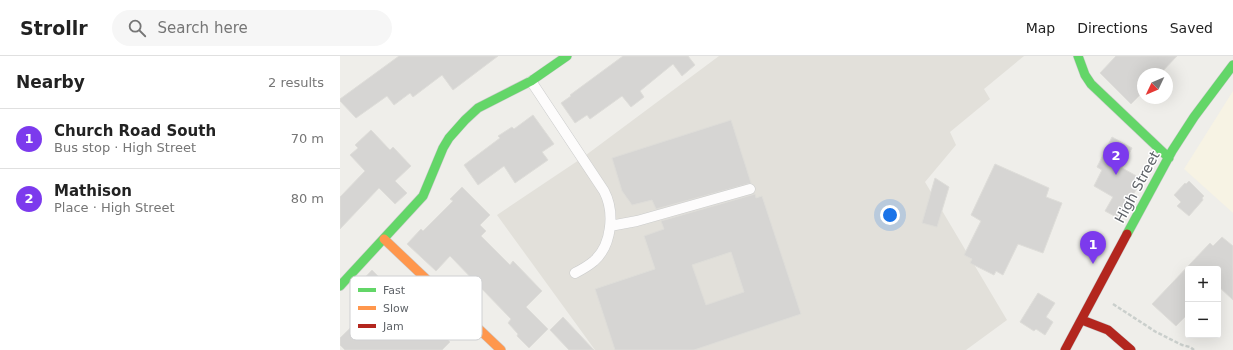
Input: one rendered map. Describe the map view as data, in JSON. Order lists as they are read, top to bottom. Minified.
{"streets":{"street":["High Street"]},"legend":["Fast","Slow","Jam"],"north":"bottom left","page":{"header":"Strollr","search":"Search here","nav":["Map","Directions","Saved"],"heading":["Nearby","2 results"],"list":[{"mark":"1","name":"Church Road South","note":"Bus stop · High Street","value":"70 m"},{"mark":"2","name":"Mathison","note":"Place · High Street","value":"80 m"}],"pins":["2","1"],"map_buttons":["+","−"]}}
